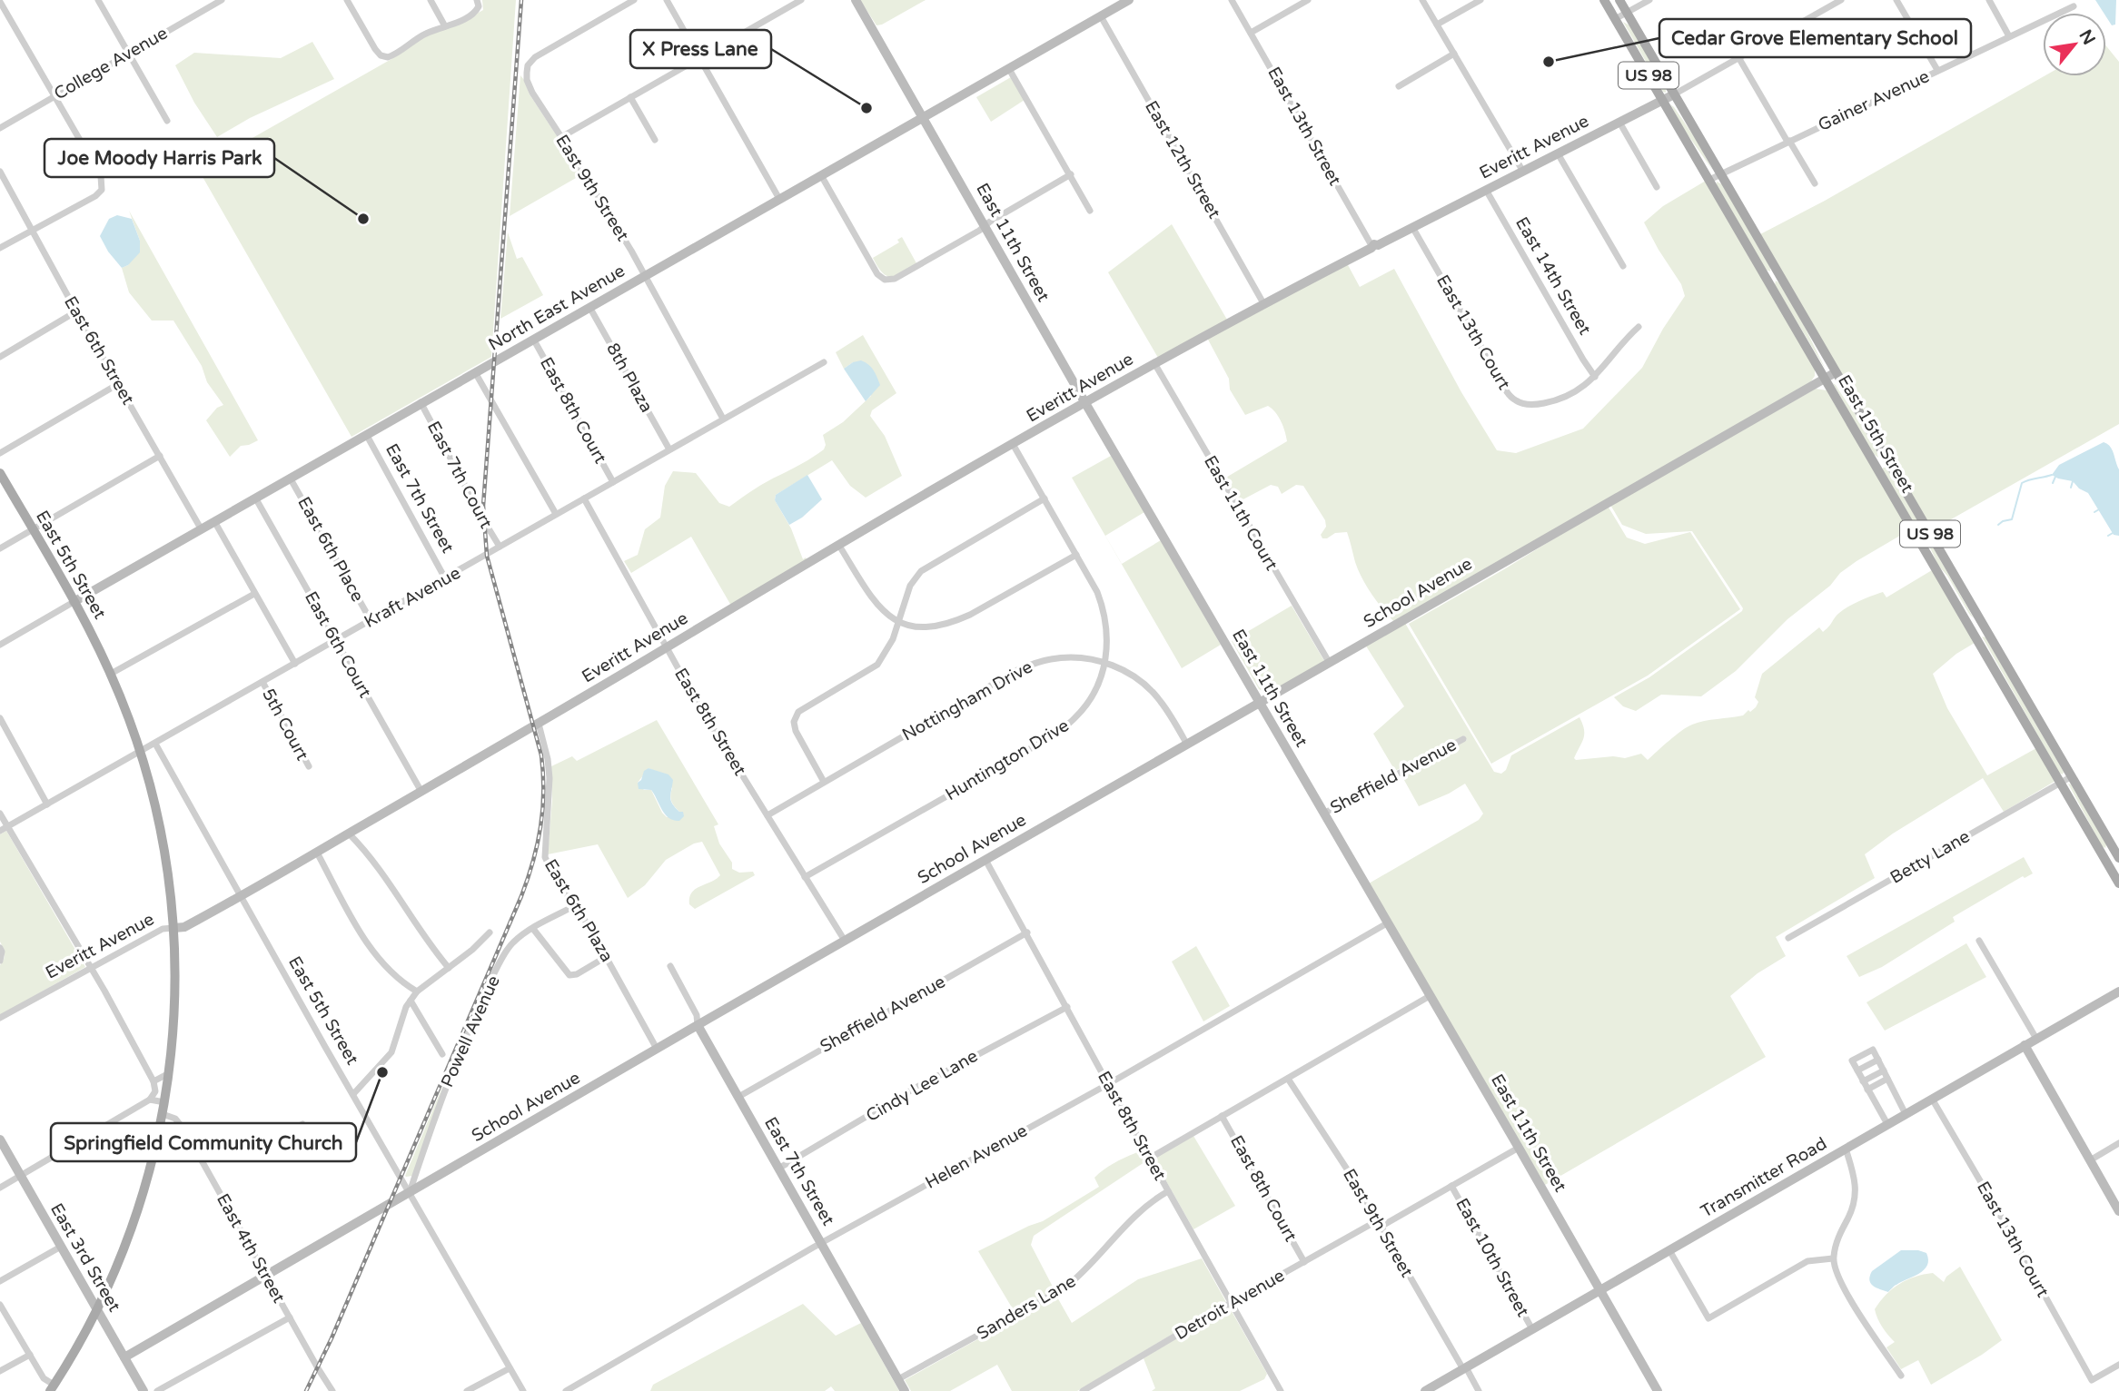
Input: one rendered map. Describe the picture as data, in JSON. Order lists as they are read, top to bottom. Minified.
{"streets":{"main road":["US 98","East 15th Street","East 5th Street"],"street":["College Avenue","Gainer Avenue","East 13th Street","Everitt Avenue","East 12th Street","East 9th Street","East 11th Street","East 14th Street","North East Avenue","East 13th Court","East 6th Street","8th Plaza","East 8th Court","East 7th Court","East 7th Street","East 11th Court","East 6th Place","School Avenue","Kraft Avenue","East 6th Court","Nottingham Drive","East 8th Street","5th Court","Huntington Drive","Sheffield Avenue","Betty Lane","East 6th Plaza","Powell Avenue","Cindy Lee Lane","Helen Avenue","Transmitter Road","East 4th Street","East 3rd Street","East 10th Street","Detroit Avenue","Sanders Lane"]},"crossings":[["Gainer Avenue","East 15th Street"],["East 13th Street","Everitt Avenue"],["Everitt Avenue","East 12th Street"],["Everitt Avenue","East 11th Street"],["Everitt Avenue","East 14th Street"],["Everitt Avenue","East 13th Court"],["Everitt Avenue","East 15th Street"],["Everitt Avenue","East 11th Court"],["Everitt Avenue","East 5th Street"],["Everitt Avenue","East 6th Court"],["Everitt Avenue","East 8th Street"],["Everitt Avenue","Huntington Drive"],["Everitt Avenue","East 6th Plaza"],["East 12th Street","North East Avenue"],["East 9th Street","North East Avenue"],["East 9th Street","Kraft Avenue"],["East 9th Street","Transmitter Road"],["East 9th Street","Detroit Avenue"],["East 11th Street","North East Avenue"],["East 11th Street","School Avenue"],["East 11th Street","Sheffield Avenue"],["East 11th Street","Helen Avenue"],["East 11th Street","Transmitter Road"],["East 11th Street","Detroit Avenue"],["East 14th Street","East 13th Court"],["North East Avenue","East 6th Street"],["North East Avenue","8th Plaza"],["North East Avenue","East 8th Court"],["North East Avenue","East 7th Court"],["North East Avenue","East 7th Street"],["North East Avenue","East 6th Place"],["North East Avenue","East 5th Street"],["North East Avenue","East 6th Court"],["East 13th Court","Transmitter Road"],["8th Plaza","Kraft Avenue"],["East 8th Court","Kraft Avenue"],["East 8th Court","Detroit Avenue"],["East 15th Street","School Avenue"],["East 15th Street","Betty Lane"],["East 7th Court","Kraft Avenue"],["East 7th Street","School Avenue"],["East 7th Street","Kraft Avenue"],["East 7th Street","Sheffield Avenue"],["East 7th Street","Cindy Lee Lane"],["East 7th Street","Helen Avenue"],["East 7th Street","Sanders Lane"],["East 11th Court","School Avenue"],["East 6th Place","Kraft Avenue"],["East 5th Street","School Avenue"],["East 5th Street","Kraft Avenue"],["East 5th Street","Powell Avenue"],["East 5th Street","East 4th Street"],["East 5th Street","East 3rd Street"],["School Avenue","Nottingham Drive"],["School Avenue","East 8th Street"],["School Avenue","East 6th Plaza"],["School Avenue","Powell Avenue"],["School Avenue","East 4th Street"],["School Avenue","East 3rd Street"],["Kraft Avenue","East 6th Court"],["Kraft Avenue","East 8th Street"],["Kraft Avenue","5th Court"],["Nottingham Drive","East 8th Street"],["Nottingham Drive","Huntington Drive"],["East 8th Street","Huntington Drive"],["East 8th Street","Sheffield Avenue"],["East 8th Street","Cindy Lee Lane"],["East 8th Street","Helen Avenue"],["East 8th Street","Detroit Avenue"],["East 8th Street","Sanders Lane"],["East 6th Plaza","Powell Avenue"],["Transmitter Road","East 10th Street"],["East 10th Street","Detroit Avenue"]],"places":["Cedar Grove Elementary School","X Press Lane","Joe Moody Harris Park","Springfield Community Church"],"north":"top right"}
